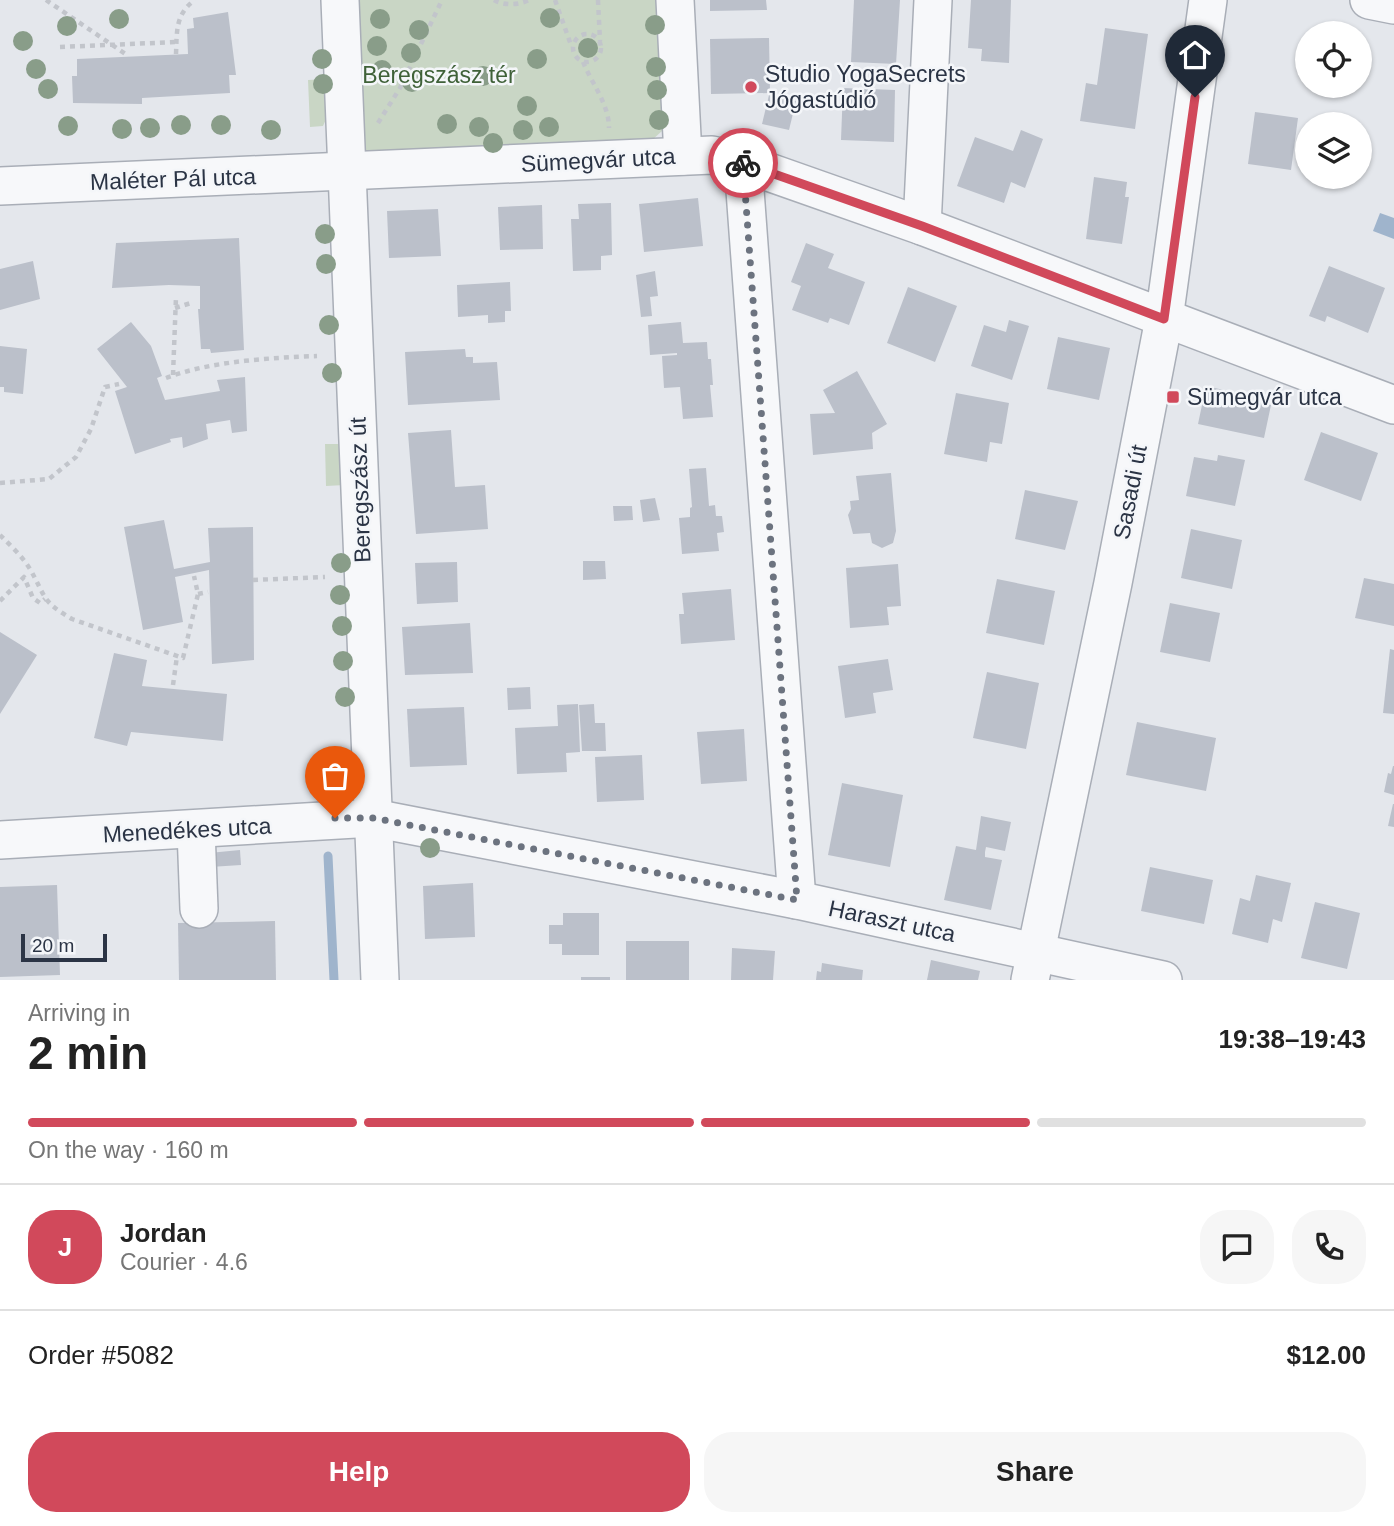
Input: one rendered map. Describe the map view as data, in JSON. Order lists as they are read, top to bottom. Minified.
{"streets":{"street":["Sümegvár utca","Maléter Pál utca","Beregszász út","Sasadi út","Menedékes utca","Haraszt utca"]},"crossings":[["Sümegvár utca","Maléter Pál utca"],["Sümegvár utca","Beregszász út"],["Sümegvár utca","Sasadi út"],["Maléter Pál utca","Beregszász út"],["Beregszász út","Menedékes utca"],["Beregszász út","Haraszt utca"],["Sasadi út","Haraszt utca"],["Menedékes utca","Haraszt utca"]],"parks":["Beregszász tér"],"places":{"other":["Studio YogaSecrets Jógastúdió"],"transit":["Sümegvár utca"]},"scale_bar":"20 m","page":{"scale":"20 m","heading":["2 min","Arriving in","19:38–19:43"],"panel":["Jordan","Courier · 4.6","Order #5082","$12.00"],"bar":"On the way · 160 m","round":"J","buttons":["Help","Share"]}}
